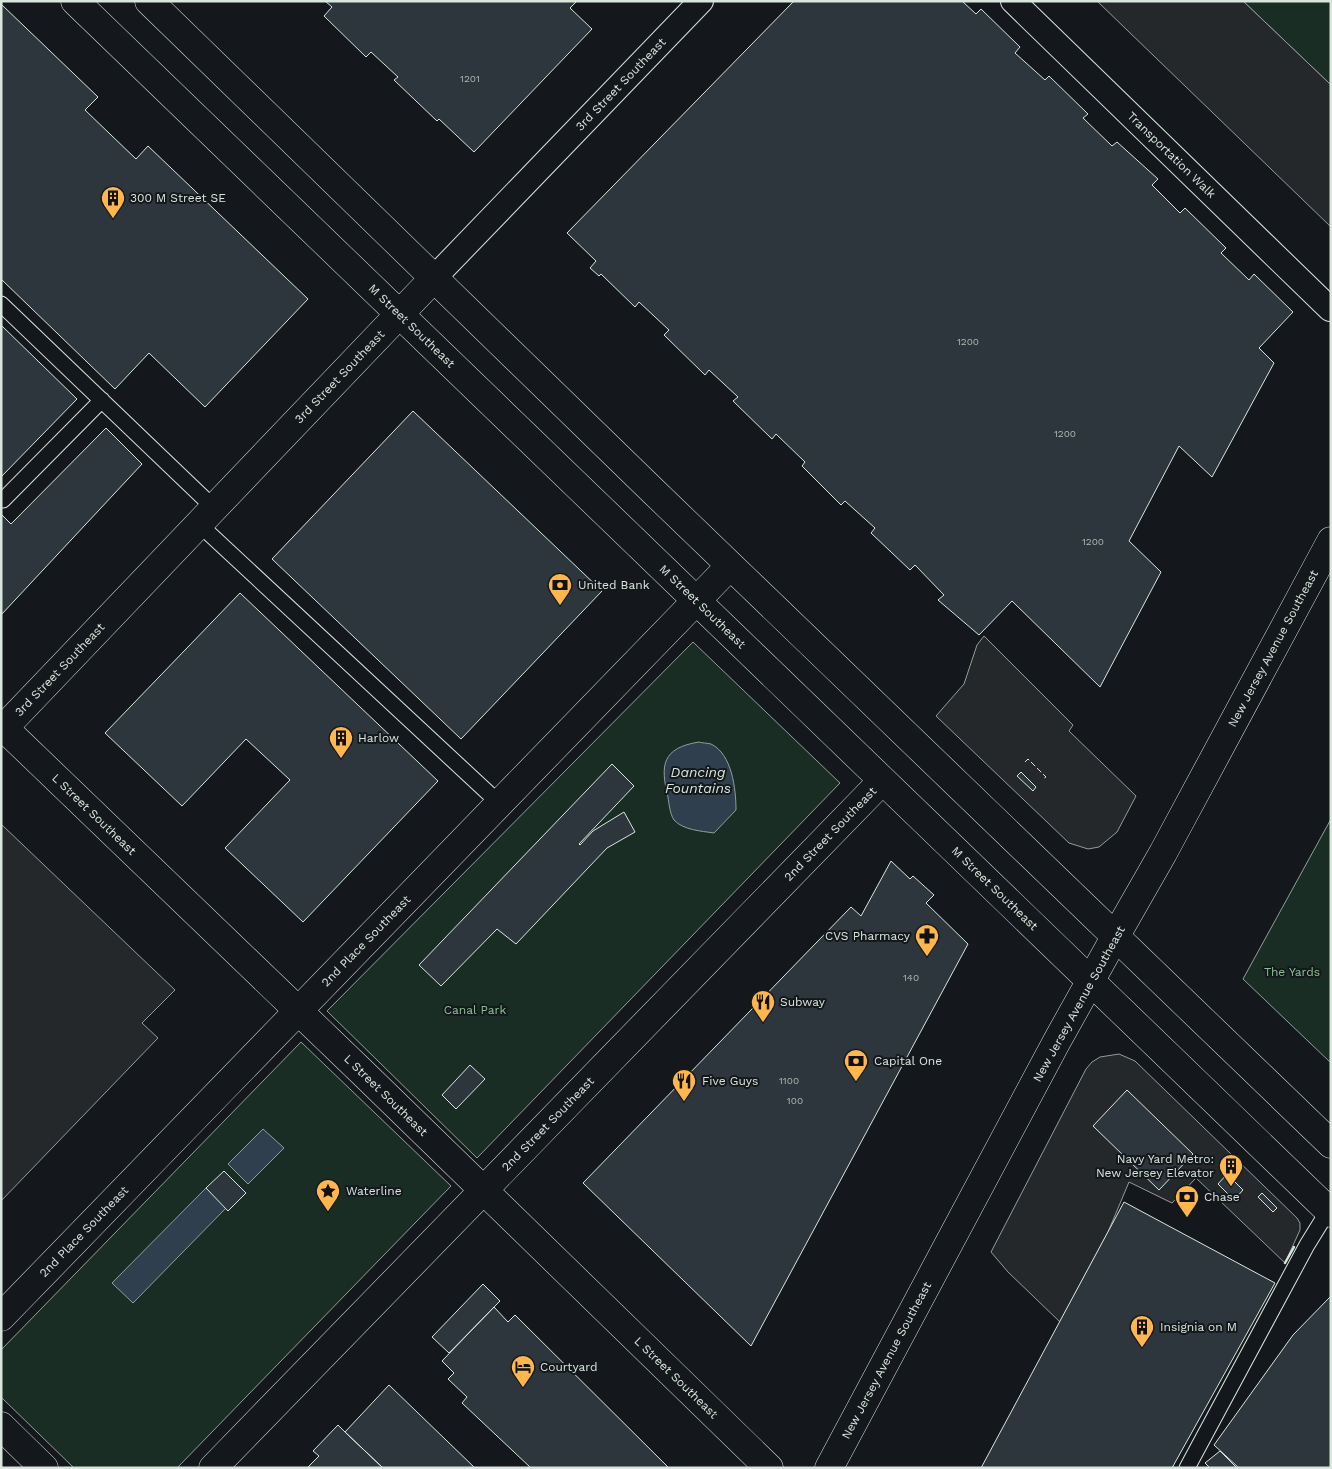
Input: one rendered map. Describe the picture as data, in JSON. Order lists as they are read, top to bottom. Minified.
{"streets":{"street":["3rd Street Southeast","Transportation Walk","M Street Southeast","New Jersey Avenue Southeast","L Street Southeast","2nd Street Southeast","2nd Place Southeast"]},"crossings":[["3rd Street Southeast","M Street Southeast"],["3rd Street Southeast","L Street Southeast"],["M Street Southeast","New Jersey Avenue Southeast"],["M Street Southeast","2nd Street Southeast"],["M Street Southeast","2nd Place Southeast"],["L Street Southeast","2nd Street Southeast"],["L Street Southeast","2nd Place Southeast"]],"water":["Dancing Fountains"],"parks":["The Yards","Canal Park"],"places":{"building":["300 M Street SE","Harlow","Navy Yard Metro: New Jersey Elevator","Insignia on M"],"bank":["United Bank","Capital One","Chase"],"pharmacy":["CVS Pharmacy"],"restaurant":["Subway","Five Guys"],"place":["Waterline"],"hotel":["Courtyard"]},"house_numbers":["1201","1200","1200","1200","140","1100","100"]}
